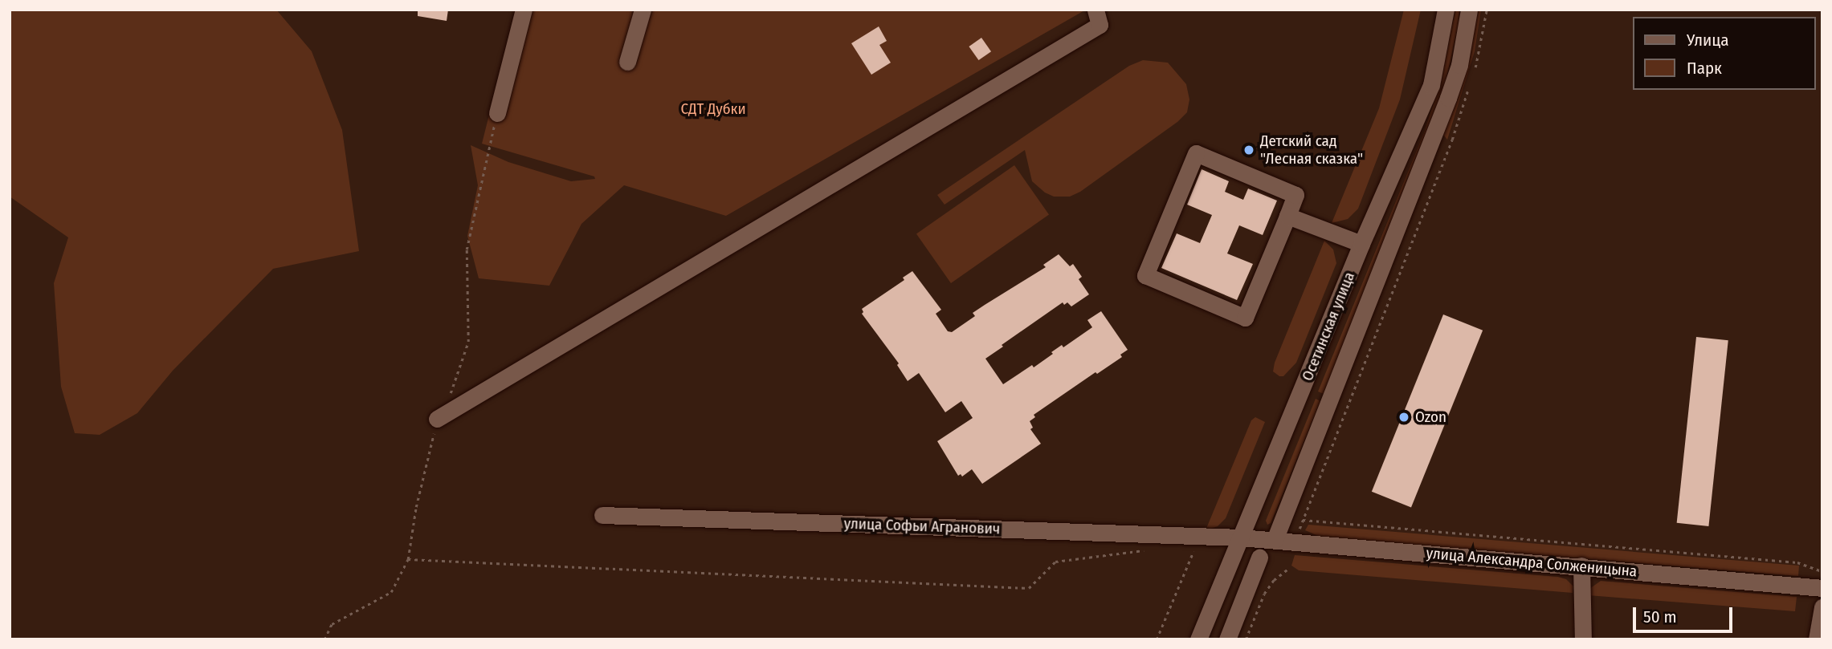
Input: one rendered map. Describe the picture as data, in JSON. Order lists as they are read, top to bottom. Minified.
{"streets":{"street":["Осетинская улица","улица Софьи Агранович","улица Александра Солженицына"]},"crossings":[["Осетинская улица","улица Софьи Агранович"],["Осетинская улица","улица Александра Солженицына"],["улица Софьи Агранович","улица Александра Солженицына"]],"parks":["СДТ Дубки"],"places":["Детский сад \"Лесная сказка\"","Ozon"],"legend":["Улица","Парк"],"scale_bar":"50 m"}
